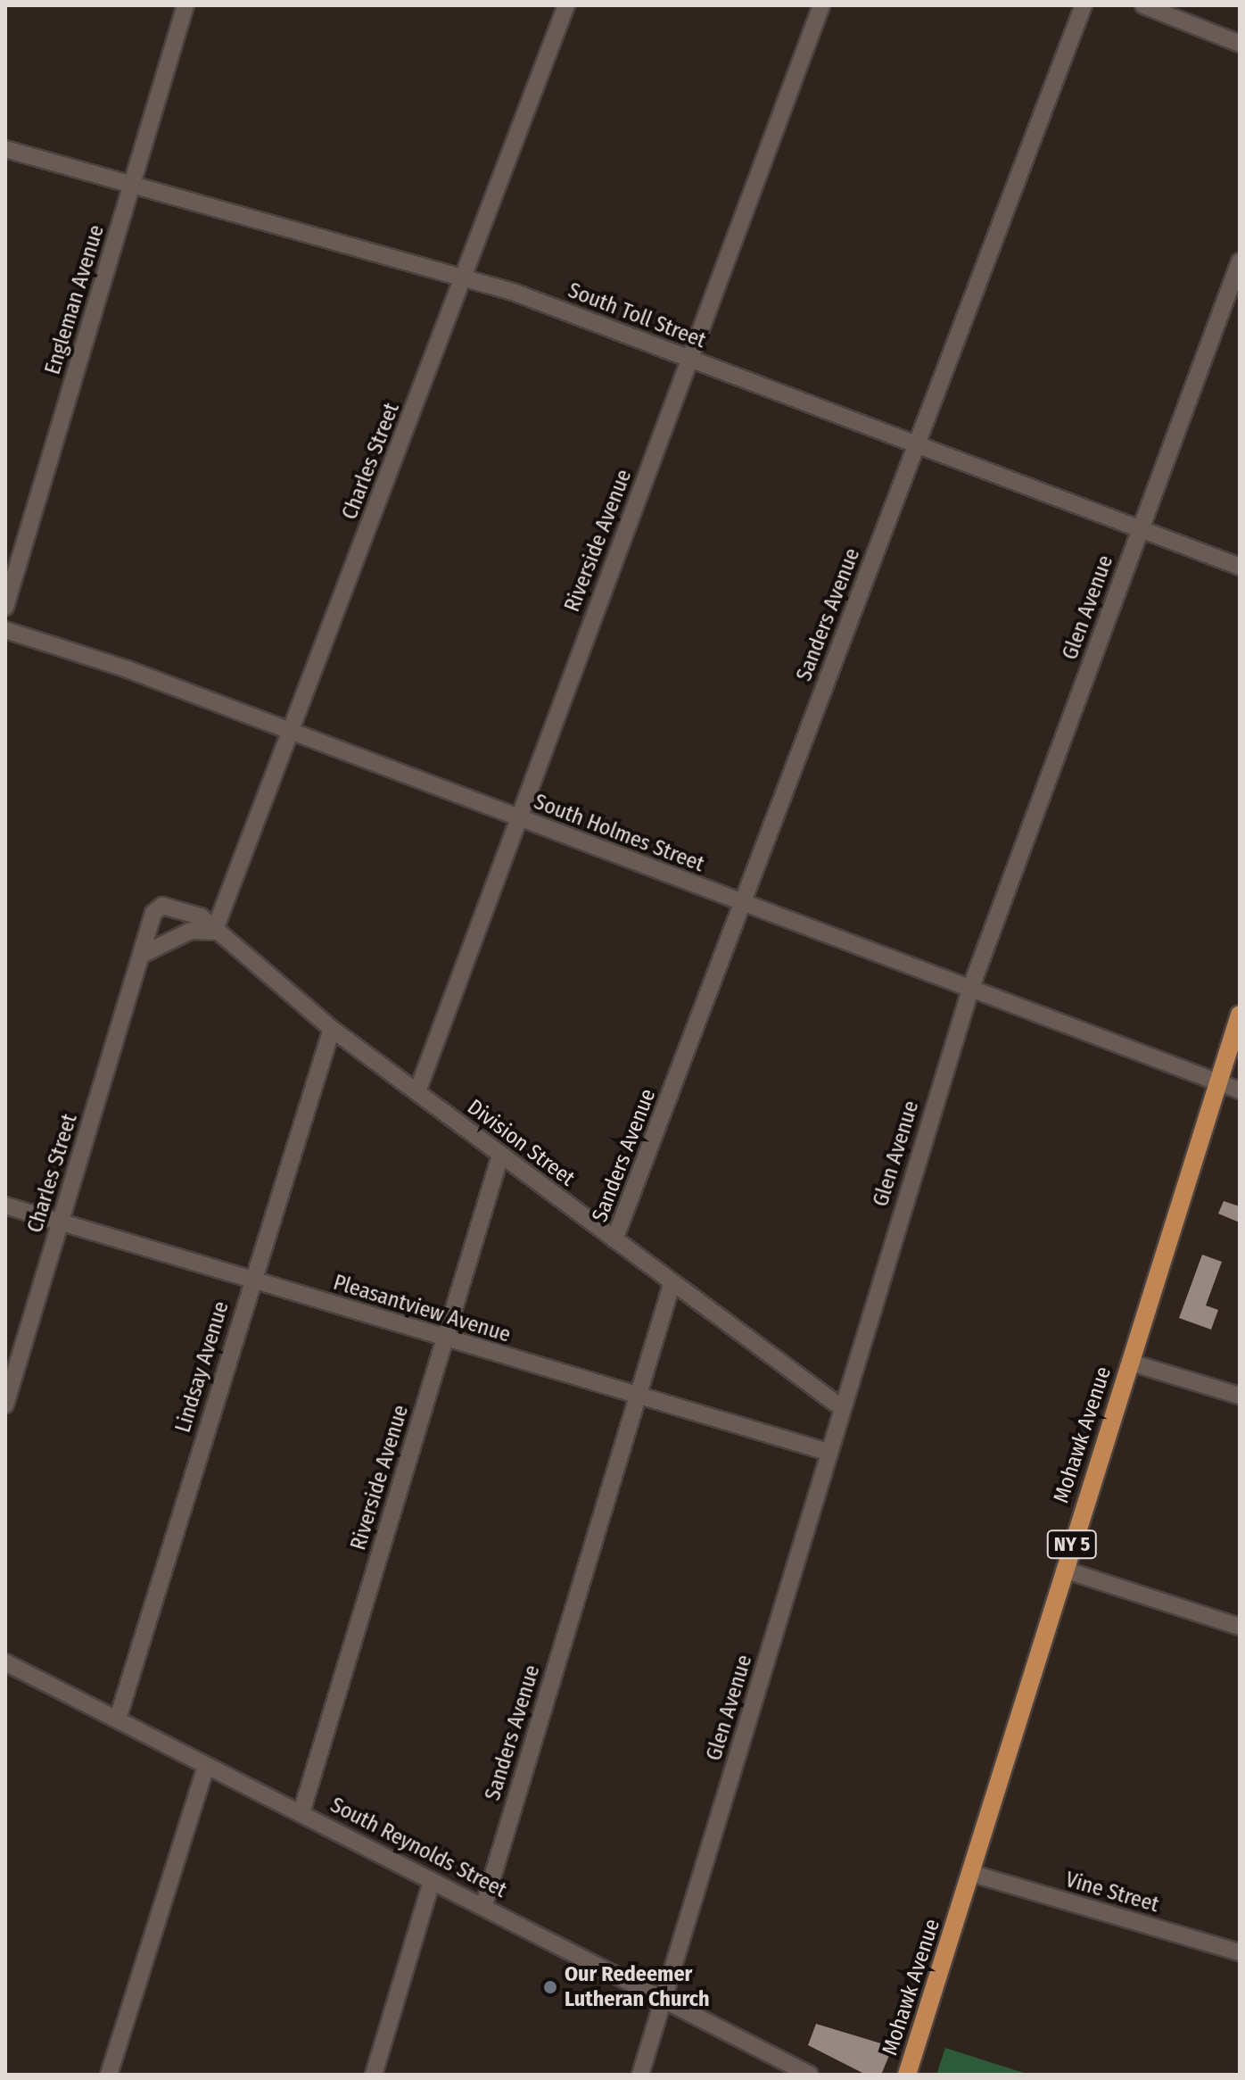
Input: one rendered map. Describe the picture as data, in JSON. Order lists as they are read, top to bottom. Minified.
{"streets":{"main road":["Mohawk Avenue","NY 5"],"street":["Engleman Avenue","South Toll Street","Charles Street","Riverside Avenue","Glen Avenue","Sanders Avenue","South Holmes Street","Division Street","Pleasantview Avenue","Lindsay Avenue","South Reynolds Street","Vine Street"]},"crossings":[["Engleman Avenue","South Toll Street"],["South Toll Street","Charles Street"],["South Toll Street","Riverside Avenue"],["South Toll Street","Glen Avenue"],["South Toll Street","Sanders Avenue"],["Charles Street","South Holmes Street"],["Charles Street","Division Street"],["Charles Street","Pleasantview Avenue"],["Riverside Avenue","South Holmes Street"],["Riverside Avenue","Division Street"],["Riverside Avenue","Pleasantview Avenue"],["Riverside Avenue","South Reynolds Street"],["Glen Avenue","South Holmes Street"],["Glen Avenue","Division Street"],["Glen Avenue","Pleasantview Avenue"],["Glen Avenue","South Reynolds Street"],["Sanders Avenue","South Holmes Street"],["Sanders Avenue","Division Street"],["Sanders Avenue","Pleasantview Avenue"],["Sanders Avenue","South Reynolds Street"],["South Holmes Street","Mohawk Avenue"],["Division Street","Lindsay Avenue"],["Pleasantview Avenue","Lindsay Avenue"],["Lindsay Avenue","South Reynolds Street"],["Mohawk Avenue","Vine Street"]],"places":["Our Redeemer Lutheran Church"]}
